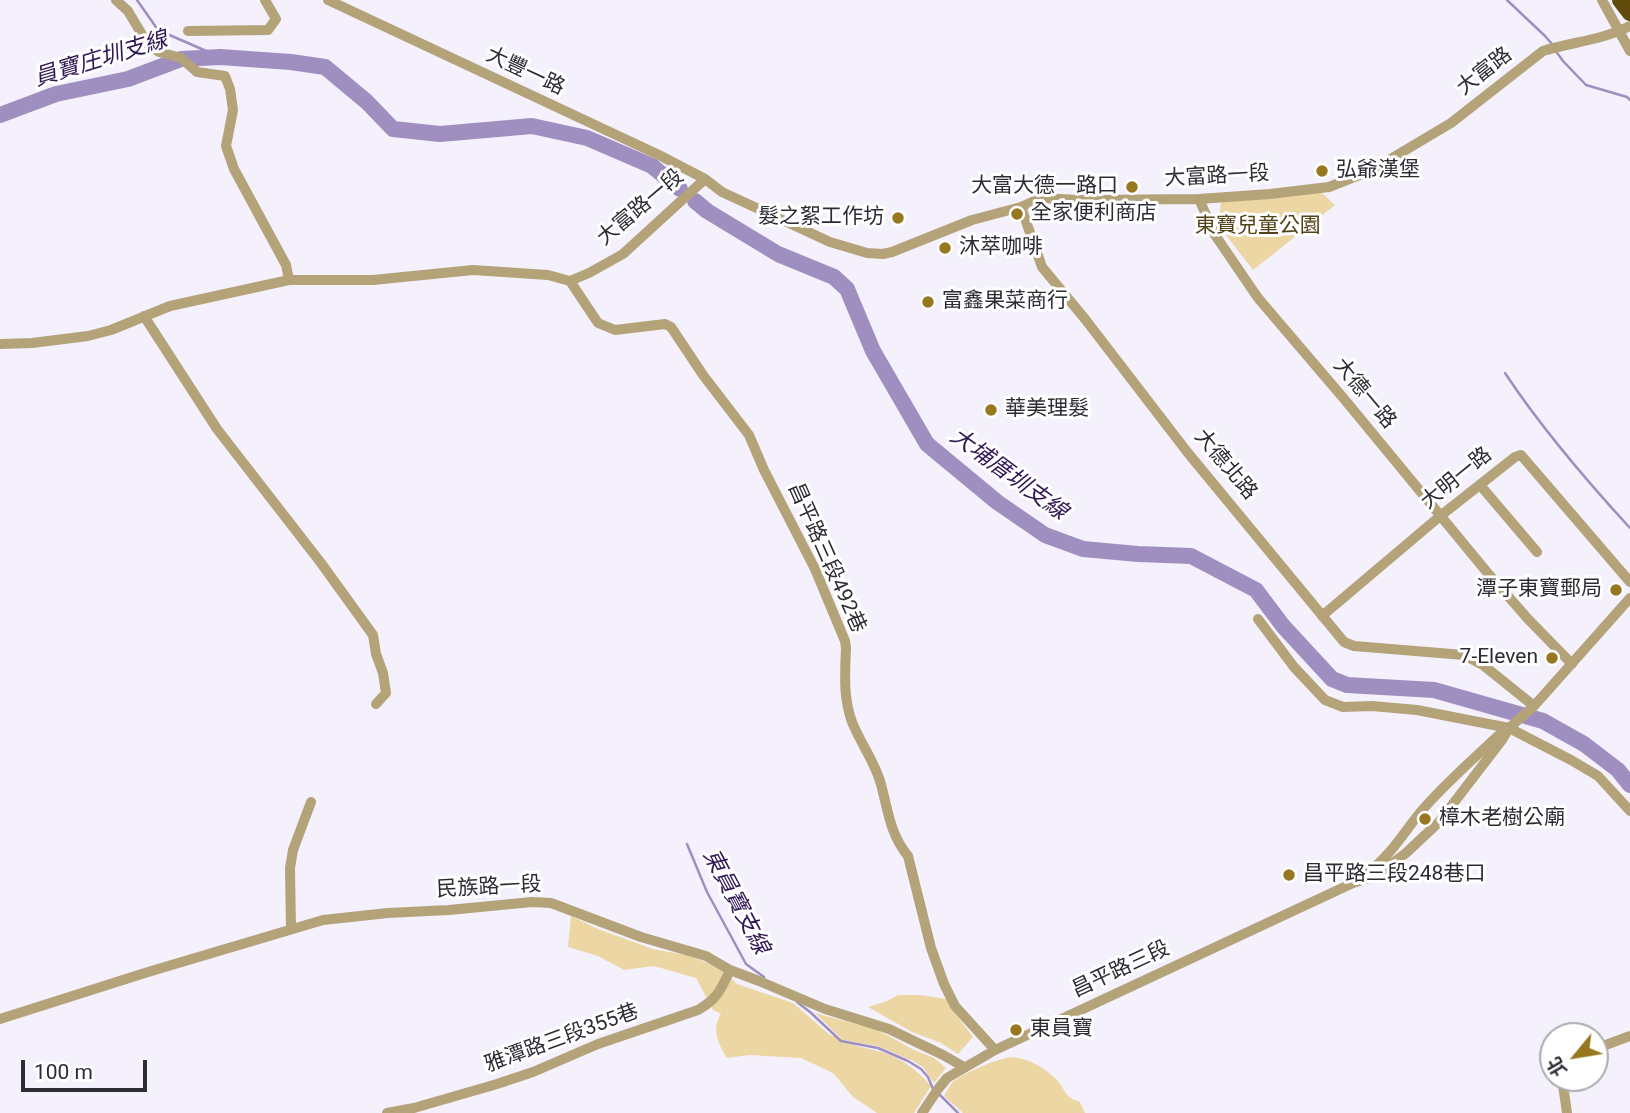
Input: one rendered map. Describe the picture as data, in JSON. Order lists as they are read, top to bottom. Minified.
{"streets":{"street":["大豐一路","大富路","大富路一段","大德一路","大德北路","大明一路","昌平路三段492巷","民族路一段","昌平路三段","雅潭路三段355巷"]},"crossings":[["大豐一路","大富路一段"],["大富路","大富路一段"],["大富路一段","大德一路"],["大富路一段","大德北路"],["大富路一段","昌平路三段492巷"],["大德一路","大明一路"],["大德一路","昌平路三段"],["大德北路","大明一路"],["大德北路","昌平路三段"],["昌平路三段492巷","昌平路三段"],["民族路一段","昌平路三段"],["民族路一段","雅潭路三段355巷"]],"water":["員寶庄圳支線","大埔厝圳支線","東員寶支線"],"parks":["東寶兒童公園"],"places":["弘爺漢堡","大富大德一路口","全家便利商店","髮之絮工作坊","沐萃咖啡","富鑫果菜商行","華美理髮","潭子東寶郵局","7-Eleven","樟木老樹公廟","昌平路三段248巷口","東員寶"],"scale_bar":"100 m","north":"bottom left"}
